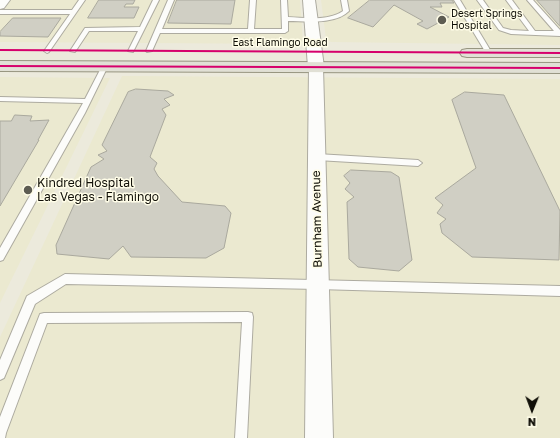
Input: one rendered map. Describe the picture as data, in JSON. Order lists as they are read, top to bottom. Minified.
{"streets":{"main road":["East Flamingo Road"],"street":["Burnham Avenue"]},"crossings":[["East Flamingo Road","Burnham Avenue"]],"places":["Desert Springs Hospital","Kindred Hospital Las Vegas - Flamingo"],"north":"bottom"}
